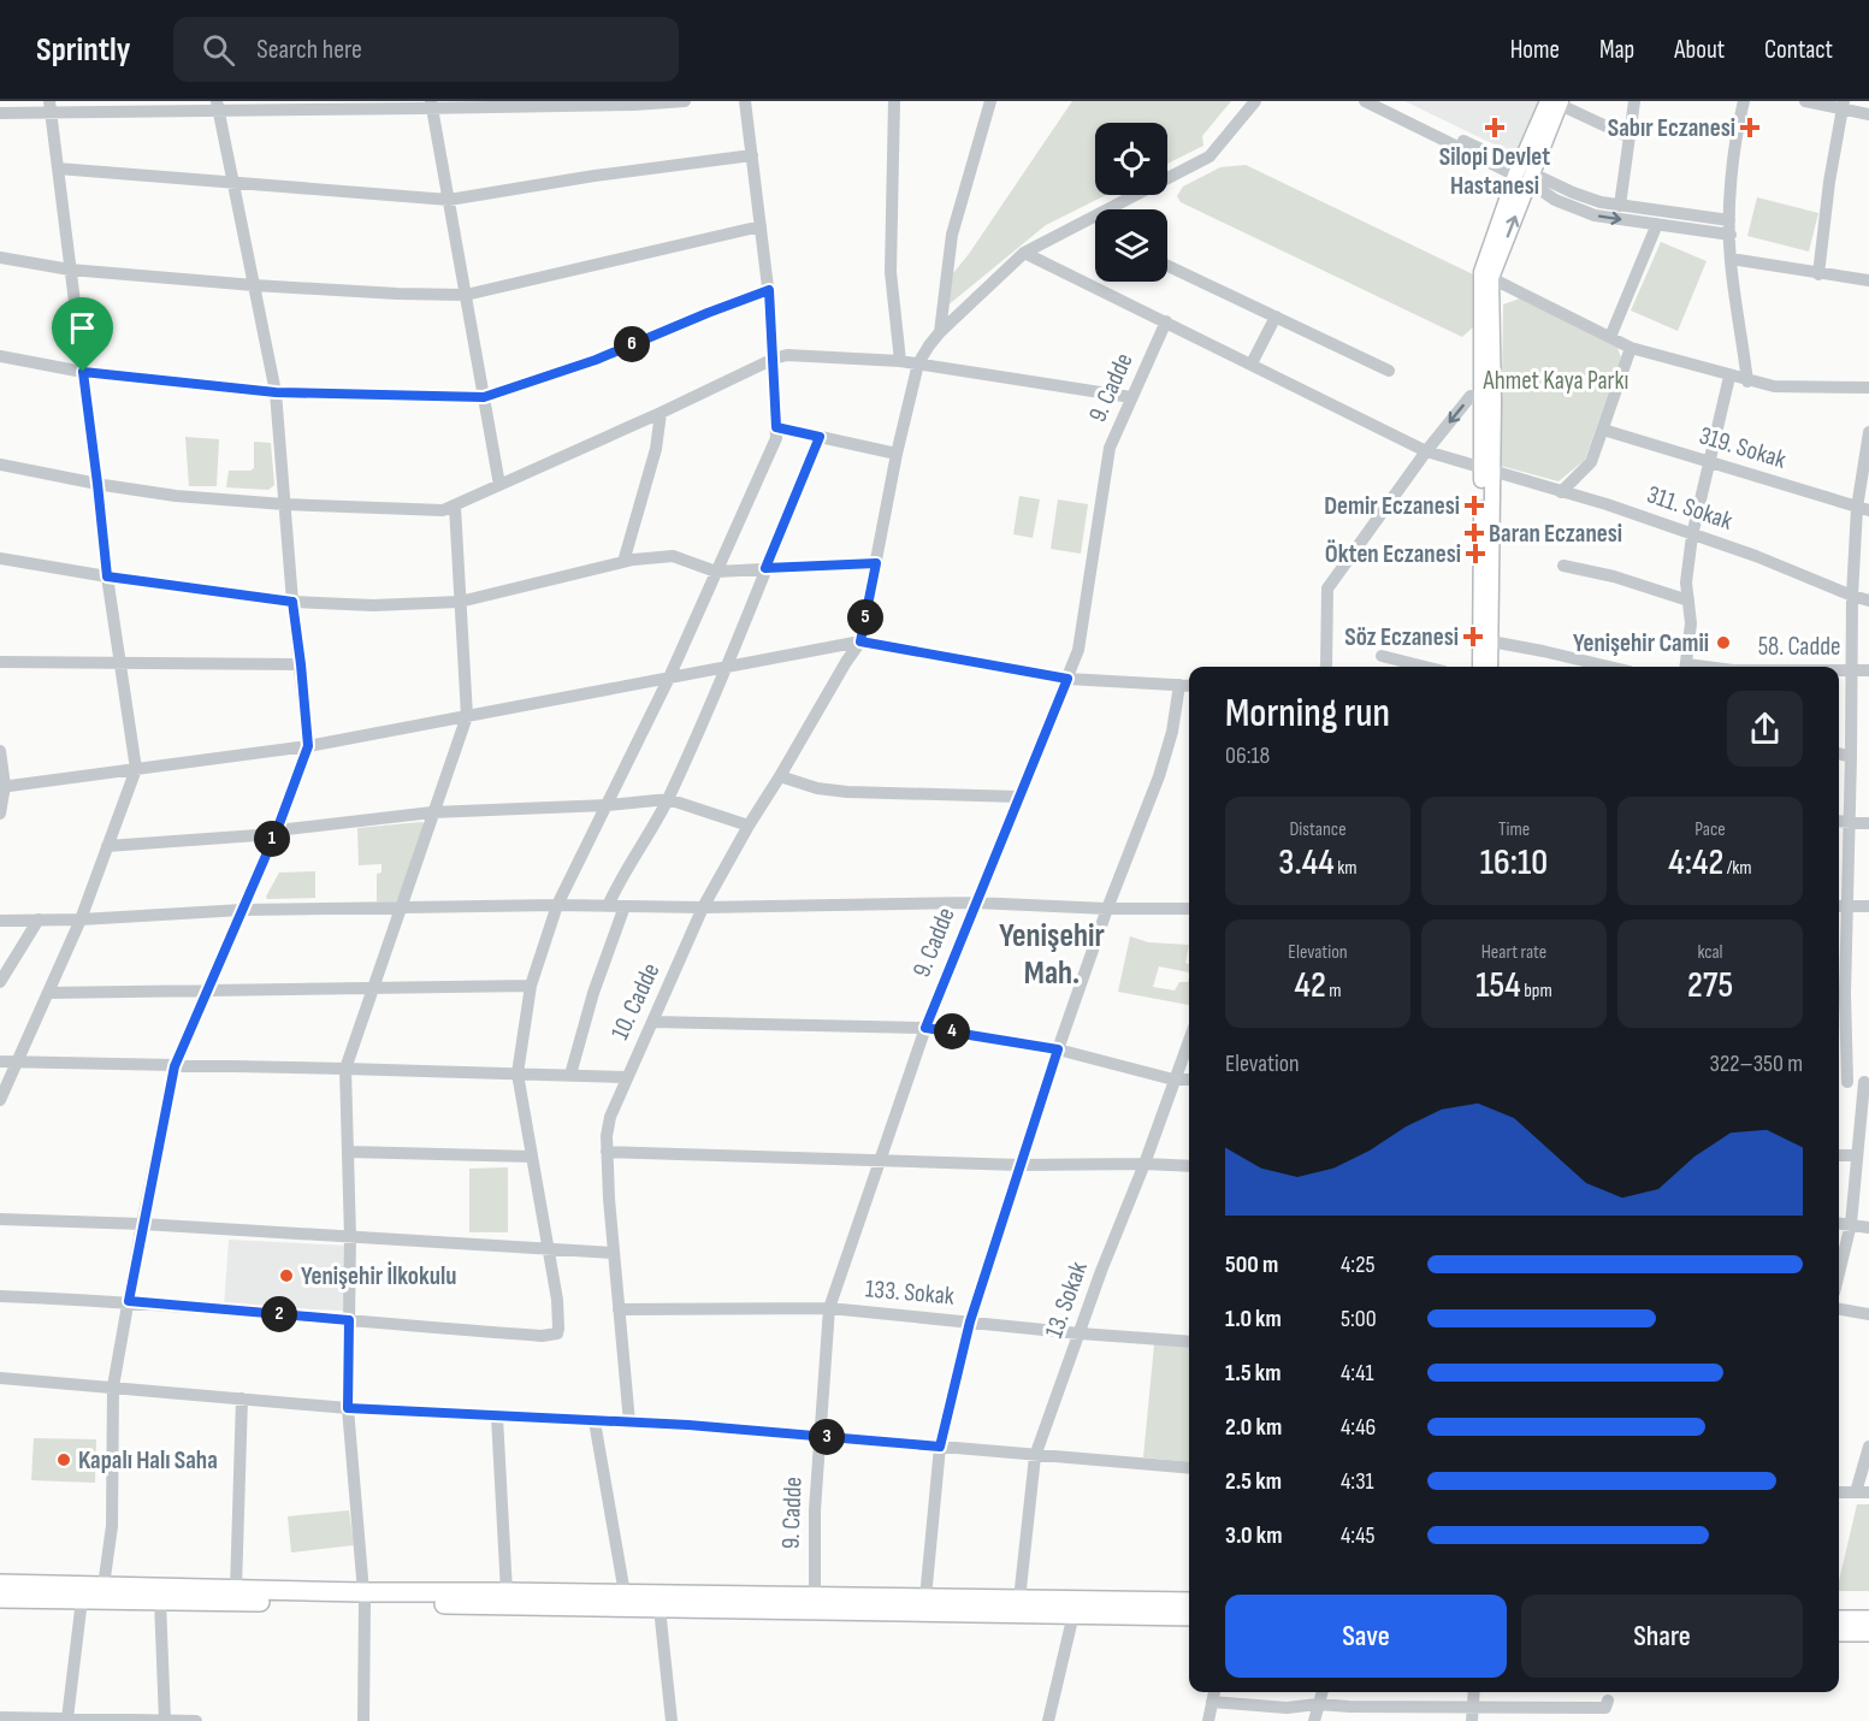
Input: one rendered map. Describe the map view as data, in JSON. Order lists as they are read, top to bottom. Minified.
{"streets":{"street":["9. Cadde","319. Sokak","311. Sokak","58. Cadde","10. Cadde","133. Sokak","13. Sokak"]},"crossings":[["9. Cadde","311. Sokak"],["9. Cadde","133. Sokak"],["10. Cadde","133. Sokak"],["133. Sokak","13. Sokak"]],"districts":["Yenişehir Mah."],"parks":["Ahmet Kaya Parkı"],"places":{"health":["Silopi Devlet Hastanesi","Sabır Eczanesi","Demir Eczanesi","Baran Eczanesi","Ökten Eczanesi","Söz Eczanesi"],"other":["Yenişehir Camii","Yenişehir İlkokulu","Kapalı Halı Saha"]},"page":{"header":"Sprintly","search":"Search here","nav":["Home","Map","About","Contact"],"pins":["6","5","1","4","2","3"],"heading":["Morning run","06:18"],"stats":[["Distance","3.44 km"],["Time","16:10"],["Pace","4:42 /km"],["Elevation","42 m"],["Heart rate","154 bpm"],["kcal","275"]],"chart":["Elevation","322–350 m"],"list":[{"name":"500 m","note":"4:25"},{"name":"1.0 km","note":"5:00"},{"name":"1.5 km","note":"4:41"},{"name":"2.0 km","note":"4:46"},{"name":"2.5 km","note":"4:31"},{"name":"3.0 km","note":"4:45"}],"buttons":["Save","Share"]}}
